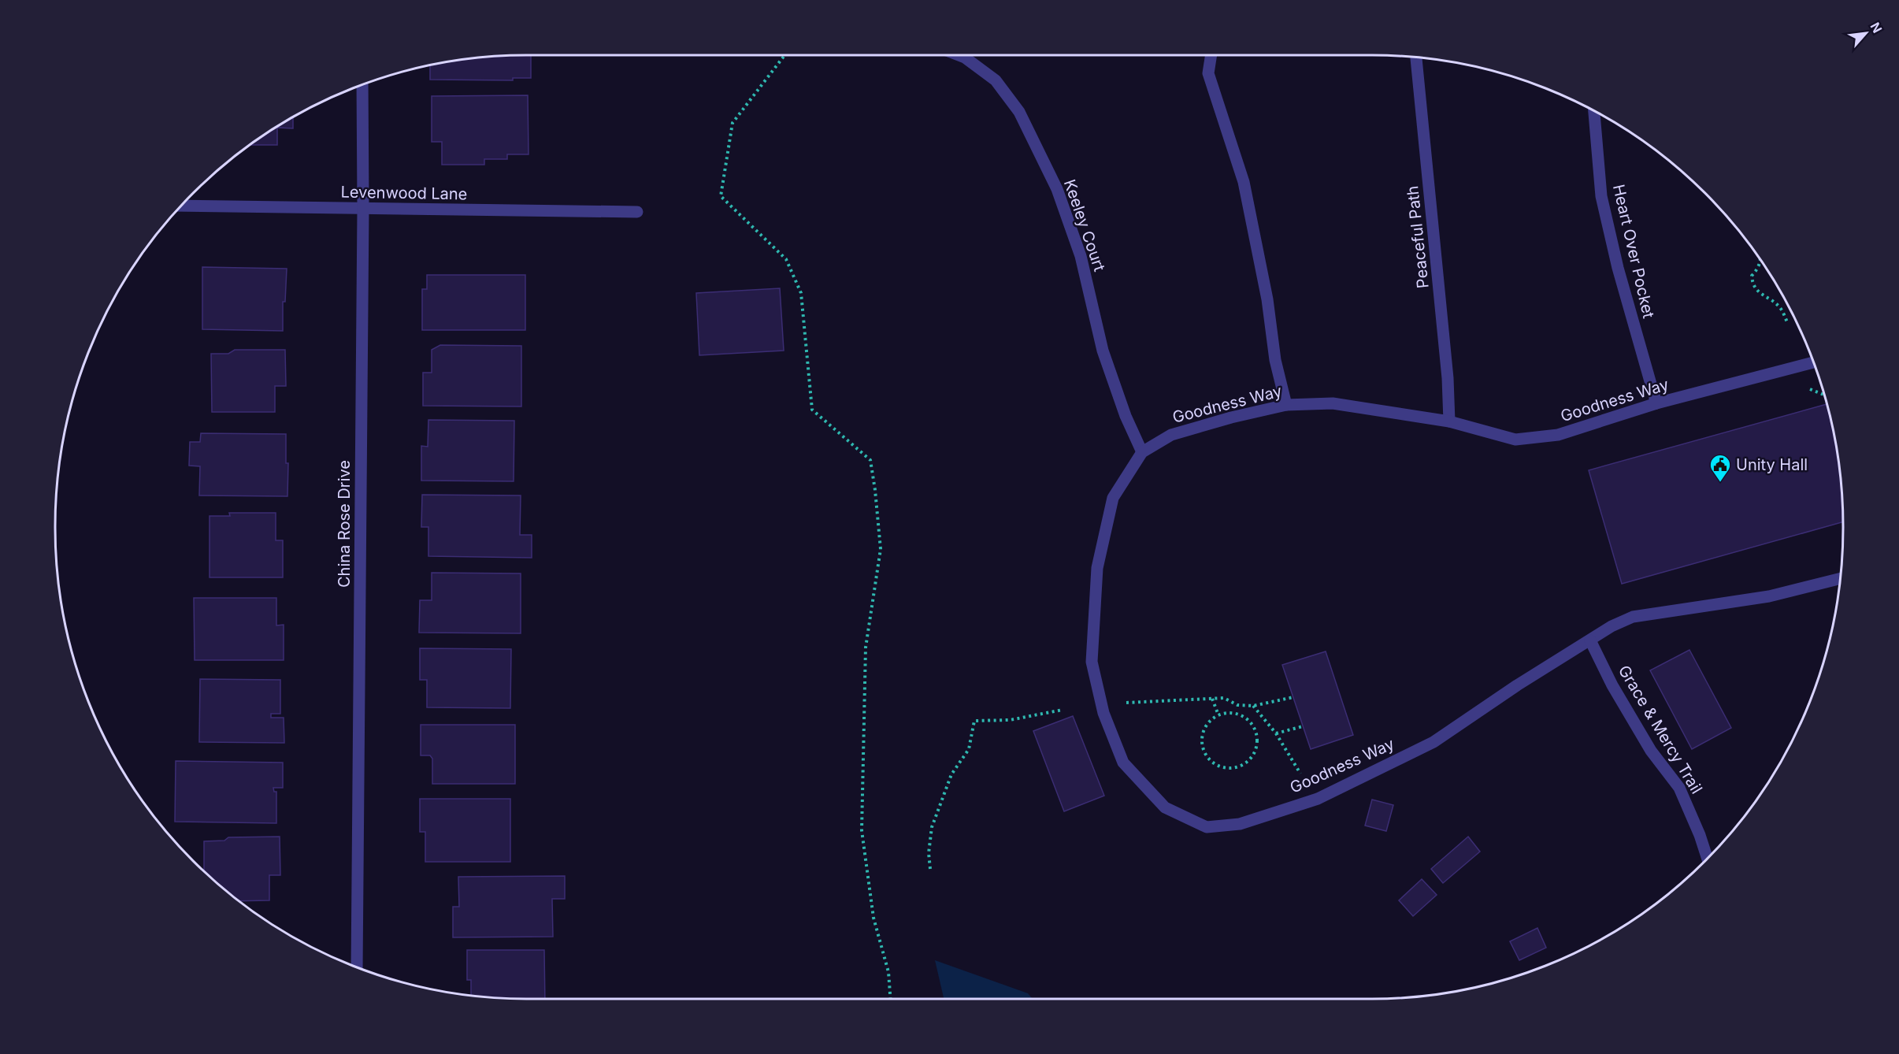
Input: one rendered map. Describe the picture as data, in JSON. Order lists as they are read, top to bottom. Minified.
{"streets":{"street":["Levenwood Lane","Keeley Court","Peaceful Path","Heart Over Pocket","Goodness Way","China Rose Drive","Grace & Mercy Trail"]},"crossings":[["Levenwood Lane","China Rose Drive"],["Keeley Court","Goodness Way"],["Peaceful Path","Goodness Way"],["Heart Over Pocket","Goodness Way"],["Goodness Way","Grace & Mercy Trail"]],"places":{"public building":["Unity Hall"]},"north":"top right"}
